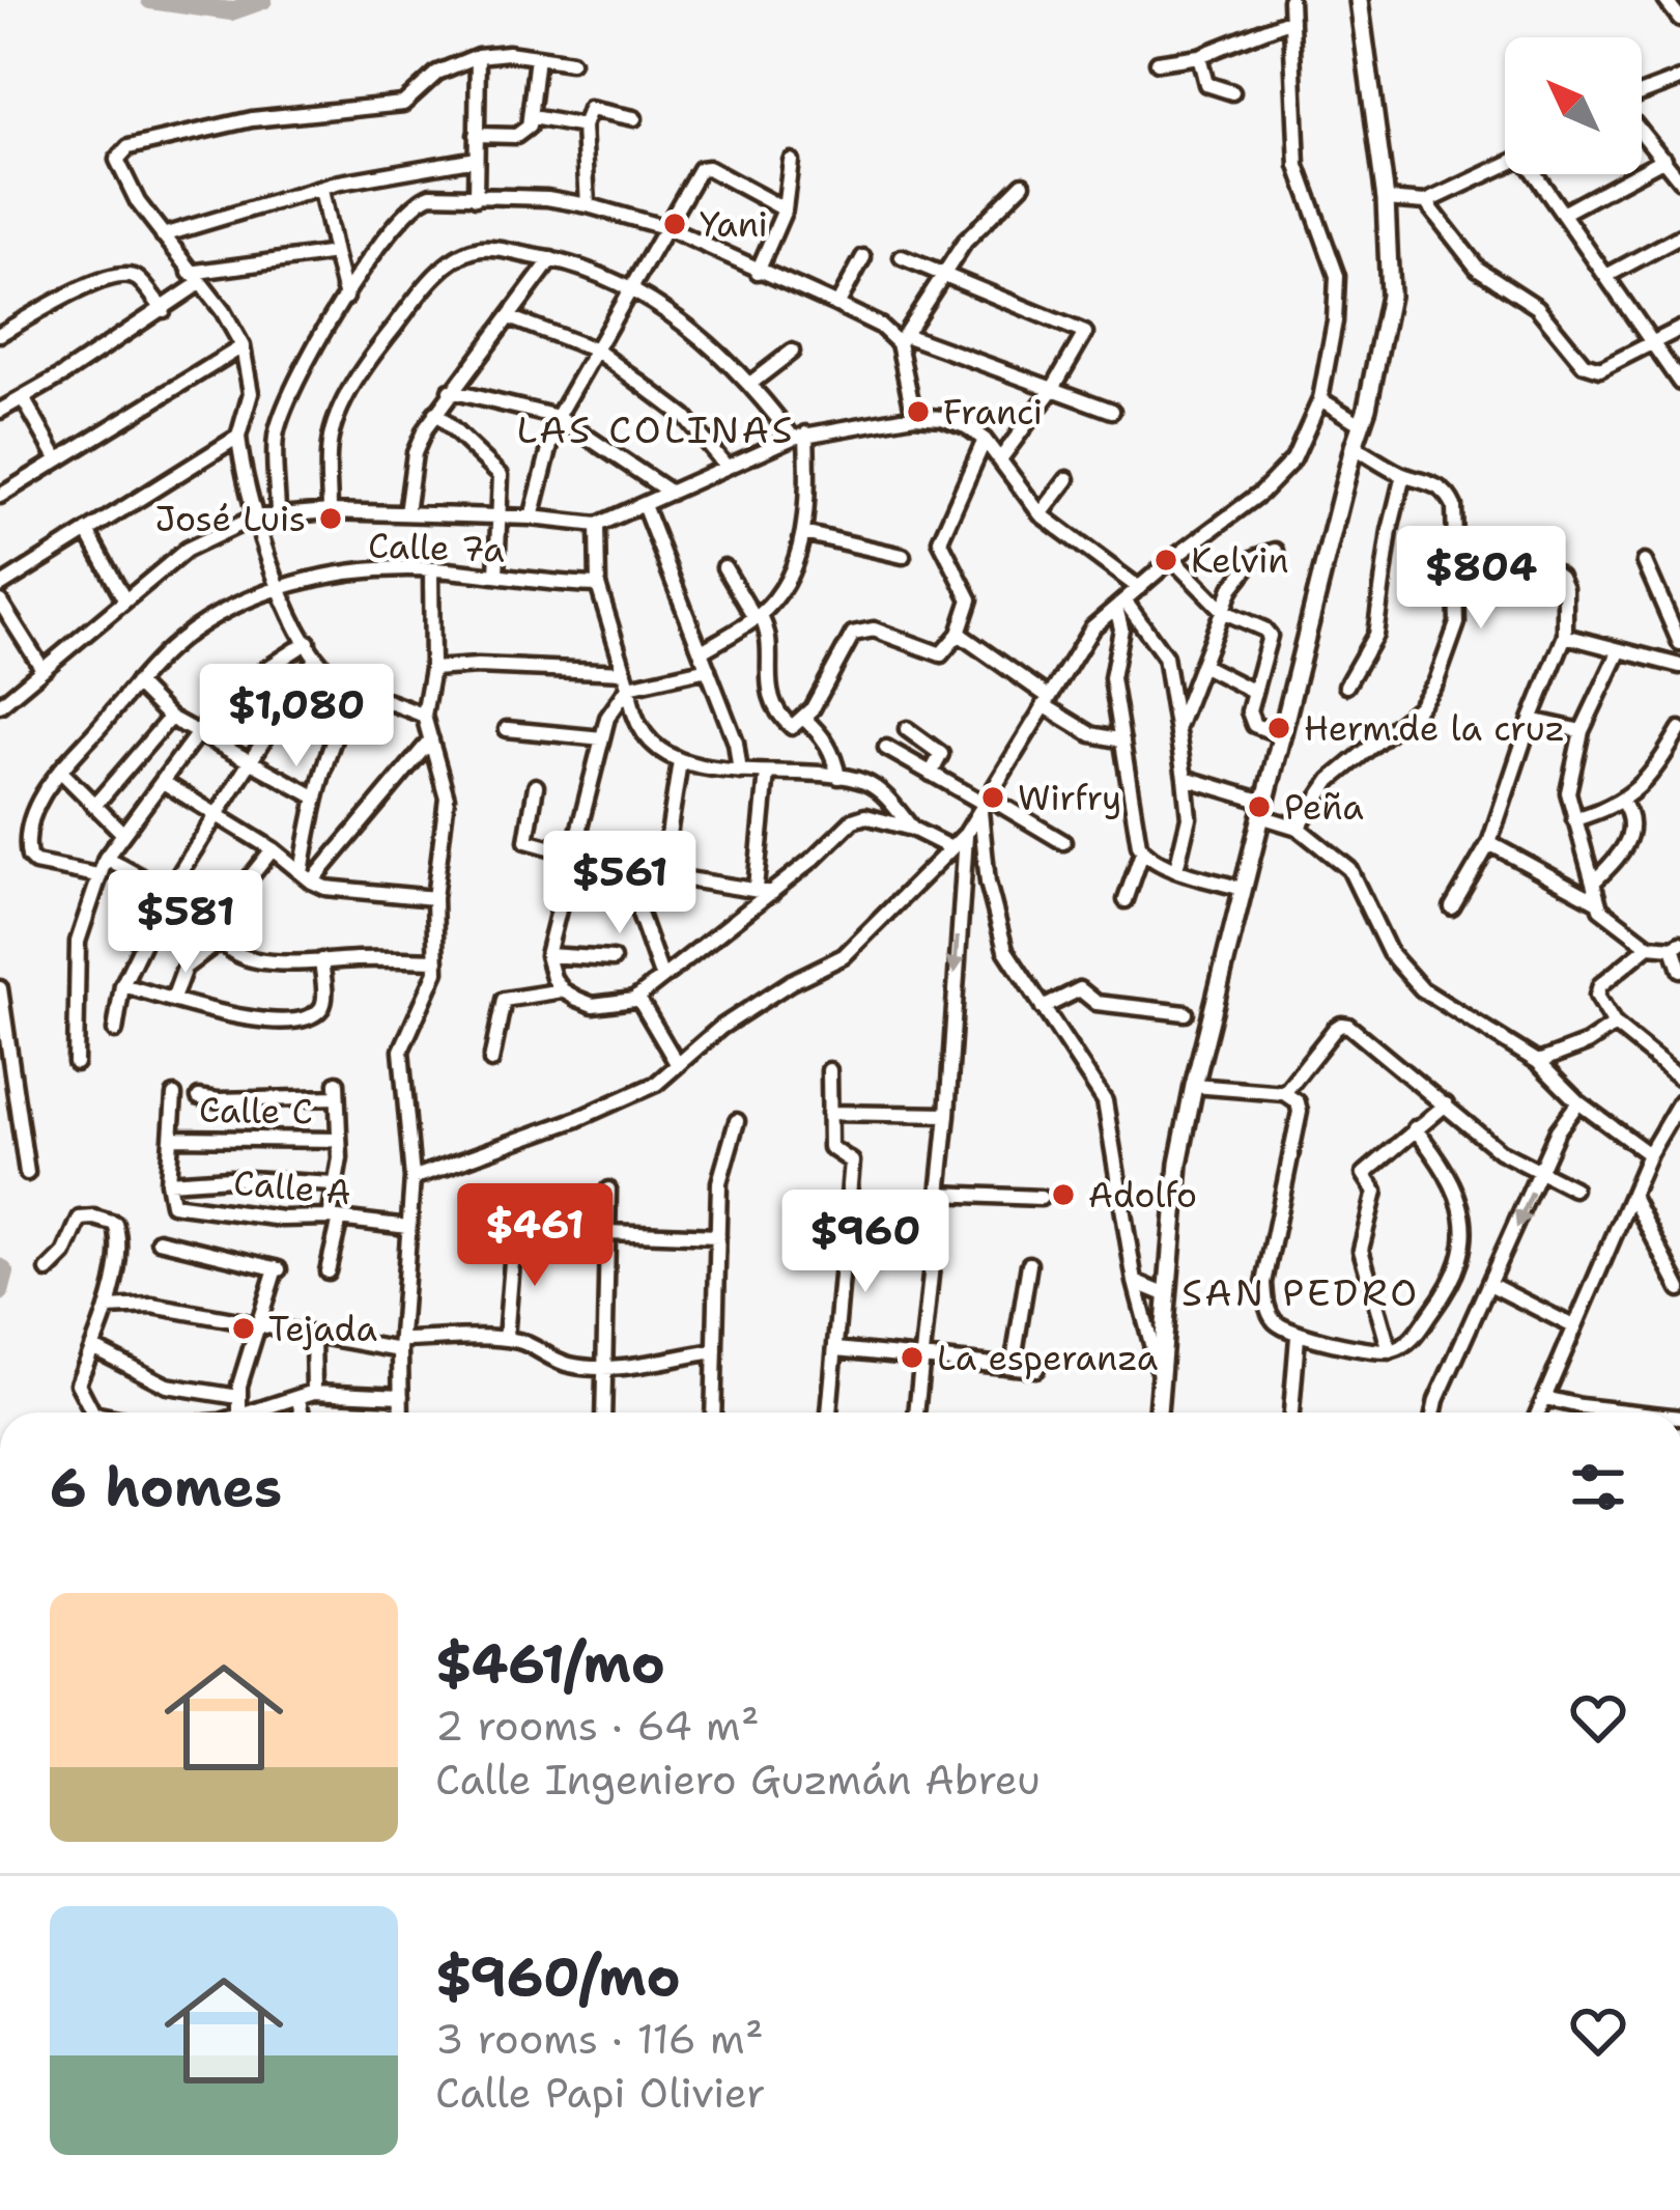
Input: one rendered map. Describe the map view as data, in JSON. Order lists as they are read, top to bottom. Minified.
{"streets":{"street":["Calle 7a","Calle C","Calle A"]},"districts":["LAS COLINAS","SAN PEDRO"],"places":["Yani","Franci","José Luis","Kelvin","Herm.de la cruz","Wirfry","Peña","Adolfo","Tejada","La esperanza"],"north":"top left","page":{"price":["$804","$1,080","$561","$581","$461","$960"],"heading":"6 homes","list":[{"name":"$461/mo","note":"2 rooms · 64 m² · Calle Ingeniero Guzmán Abreu"},{"name":"$960/mo","note":"3 rooms · 116 m² · Calle Papi Olivier"}]}}
